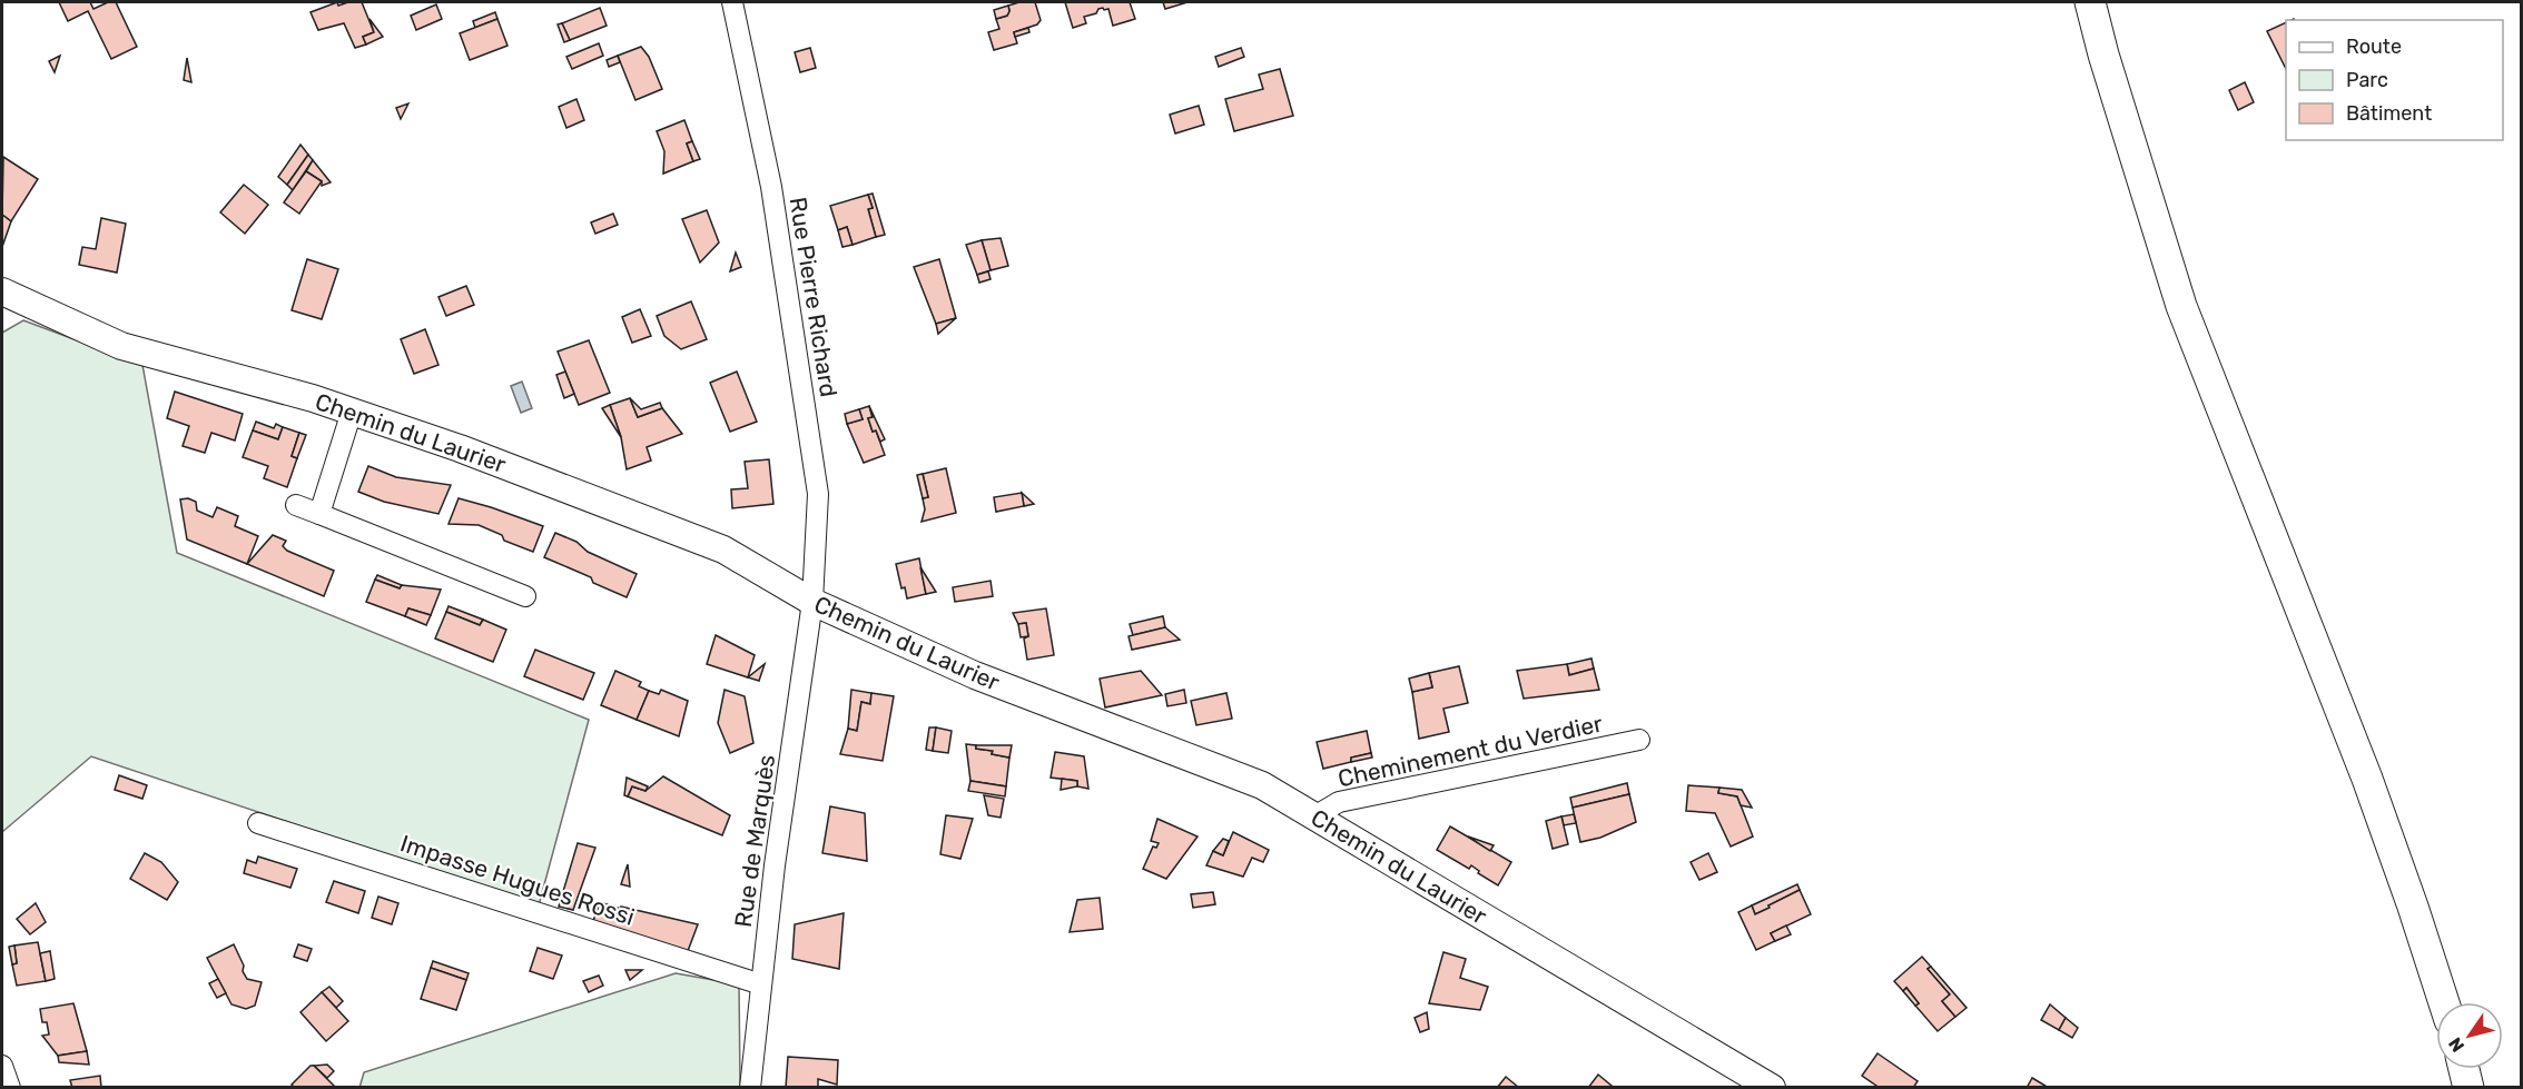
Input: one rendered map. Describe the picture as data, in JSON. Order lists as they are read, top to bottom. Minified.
{"streets":{"street":["Rue Pierre Richard","Chemin du Laurier","Cheminement du Verdier","Rue de Marquès","Impasse Hugues Rossi"]},"crossings":[["Rue Pierre Richard","Chemin du Laurier"],["Rue Pierre Richard","Rue de Marquès"],["Chemin du Laurier","Cheminement du Verdier"],["Chemin du Laurier","Rue de Marquès"],["Rue de Marquès","Impasse Hugues Rossi"]],"legend":["Route","Parc","Bâtiment"],"north":"bottom left"}
